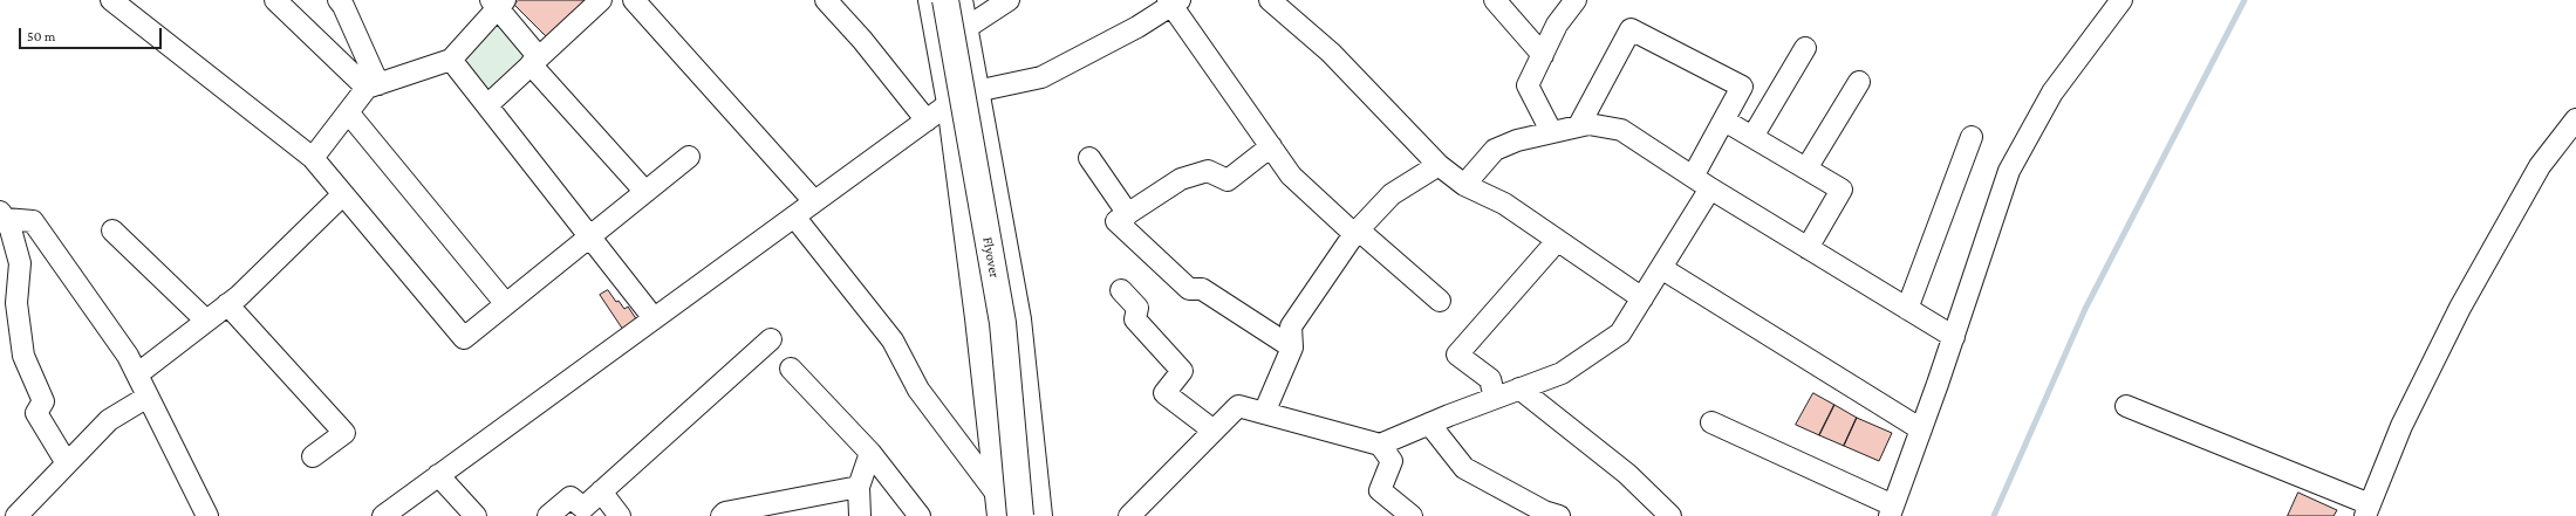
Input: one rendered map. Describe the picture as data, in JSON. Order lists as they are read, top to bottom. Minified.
{"streets":{"main road":["Flyover"]},"scale_bar":"50 m"}
